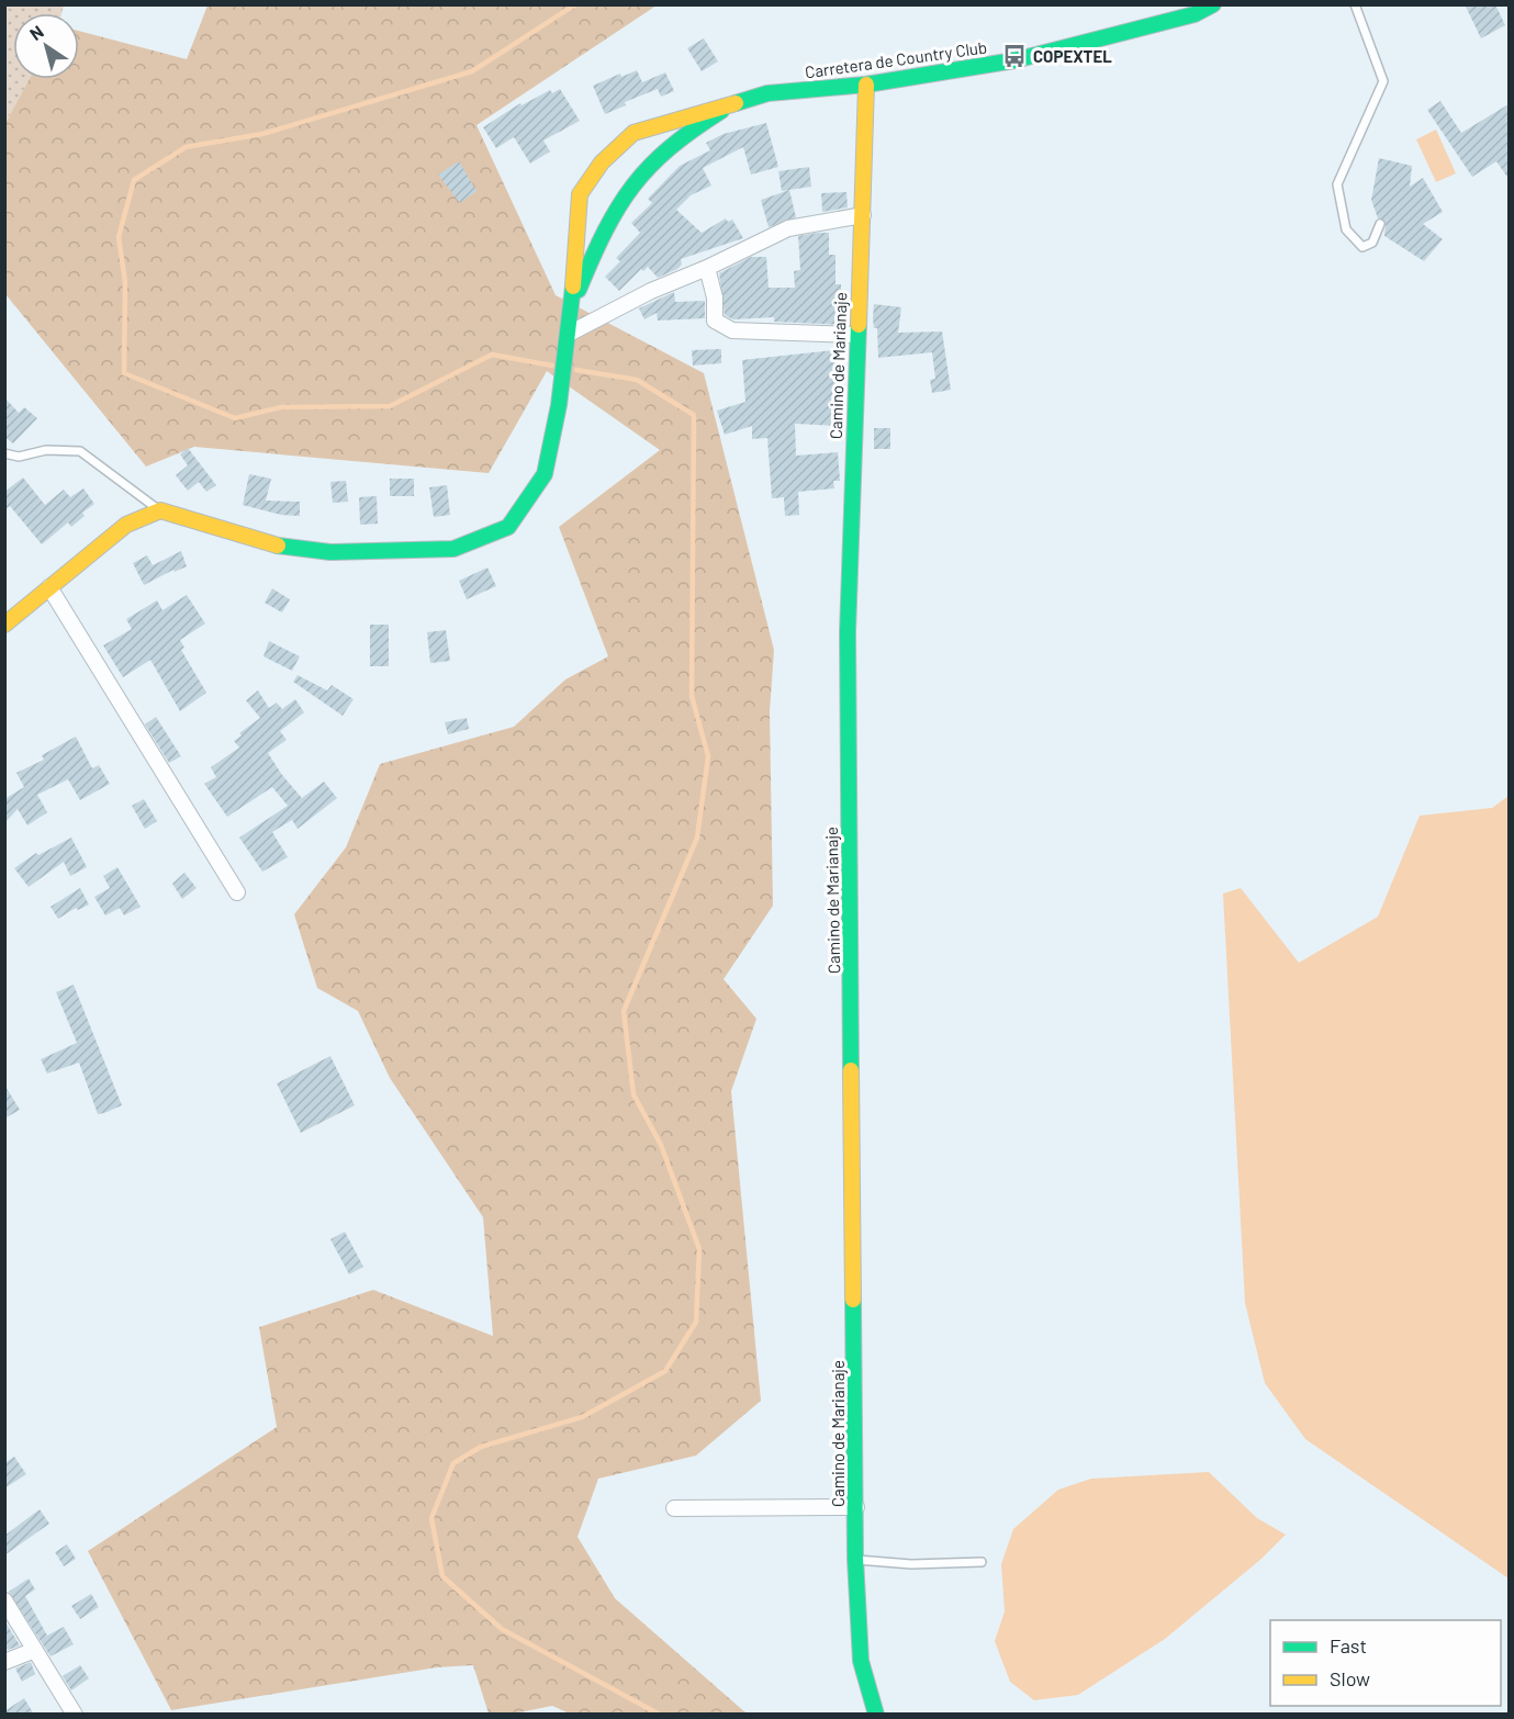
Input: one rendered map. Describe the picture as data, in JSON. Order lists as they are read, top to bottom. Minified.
{"streets":{"street":["Carretera de Country Club","Camino de Marianaje"]},"crossings":[["Carretera de Country Club","Camino de Marianaje"]],"places":{"bus stop":["COPEXTEL"]},"legend":["Fast","Slow"],"north":"top left"}
